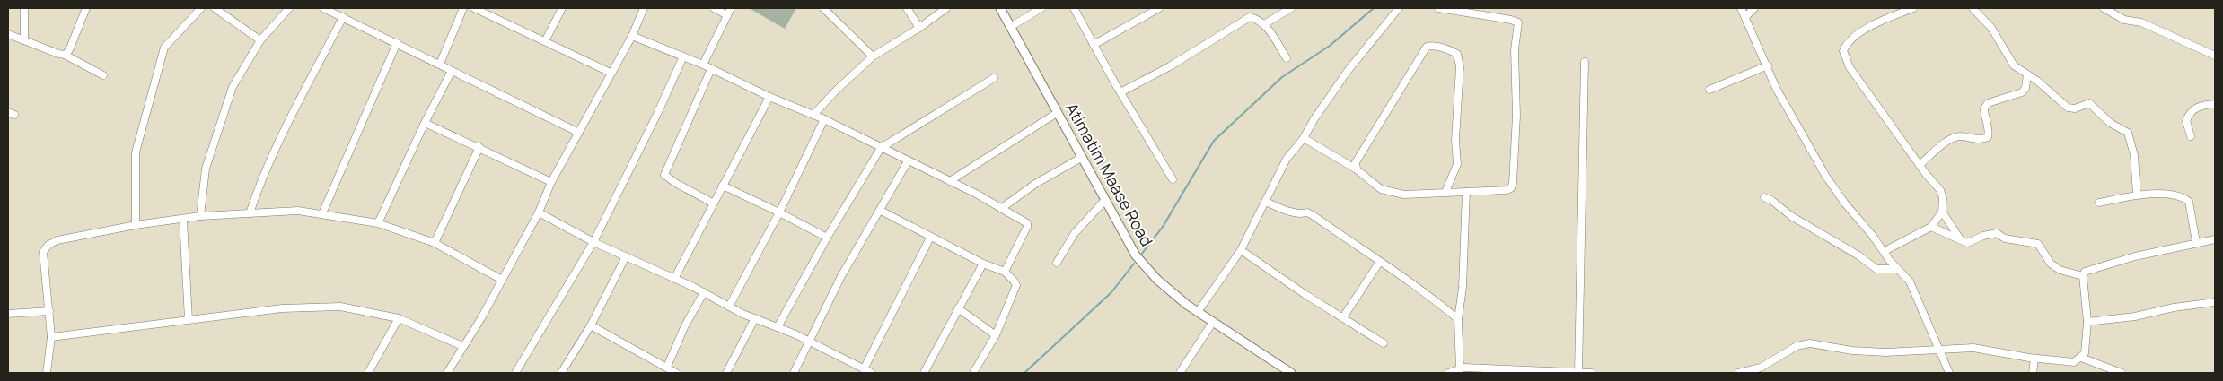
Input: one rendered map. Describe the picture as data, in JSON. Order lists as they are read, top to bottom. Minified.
{"streets":{"main road":["Atimatim Maase Road"]}}
